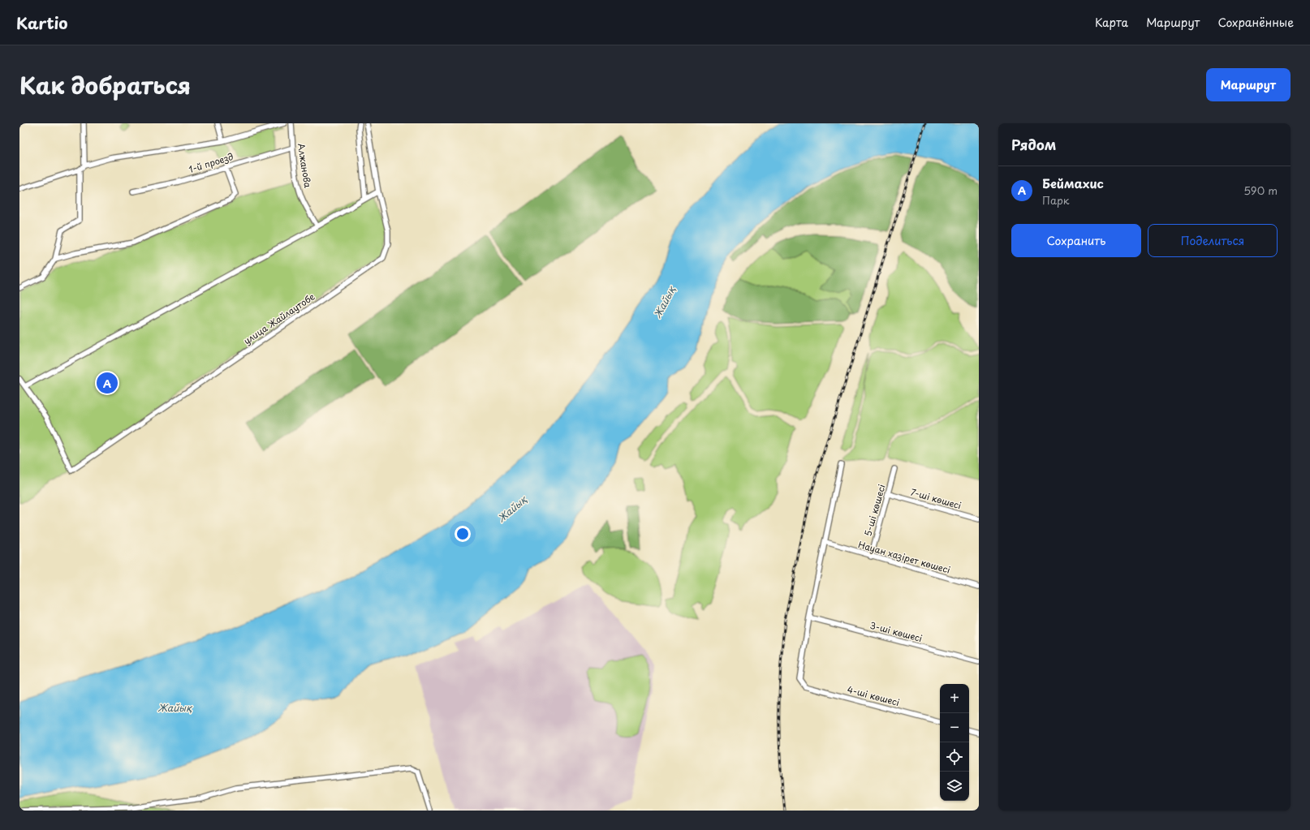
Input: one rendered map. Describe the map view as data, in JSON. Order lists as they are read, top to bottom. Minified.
{"streets":{"street":["1-й проезд","Алжанова","улица Жайлаутобе","7-шi көшесі","5-шi көшесі","Науан хазірет көшесі","3-шi көшесі","4-шi көшесі"]},"crossings":[["1-й проезд","Алжанова"],["7-шi көшесі","5-шi көшесі"],["5-шi көшесі","Науан хазірет көшесі"],["3-шi көшесі","4-шi көшесі"]],"water":["Жайық"],"page":{"header":"Kartio","nav":["Карта","Маршрут","Сохранённые"],"title":"Как добраться","buttons":["Маршрут",["Сохранить","Поделиться"]],"heading":"Рядом","list":[{"mark":"A","name":"Беймахис","note":"Парк","value":"590 m"}],"pins":"A","map_buttons":["+","−"]}}
